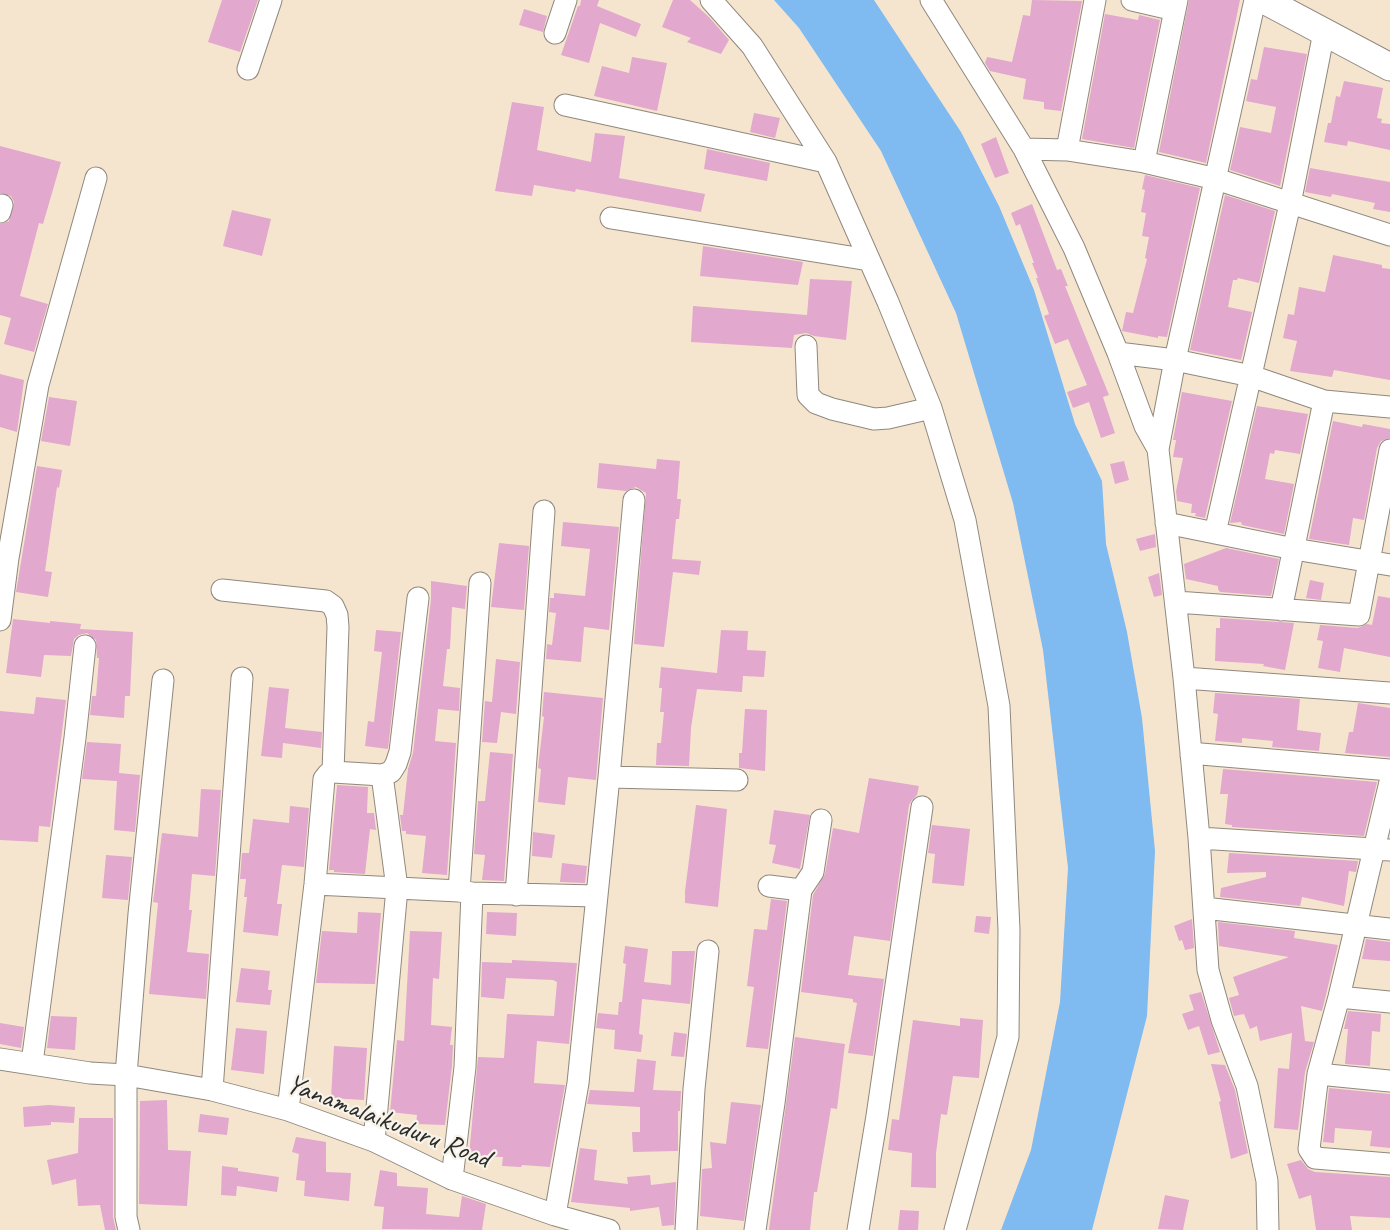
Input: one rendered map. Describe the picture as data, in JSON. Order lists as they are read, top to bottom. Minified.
{"streets":{"street":["Yanamalaikuduru Road"]}}
